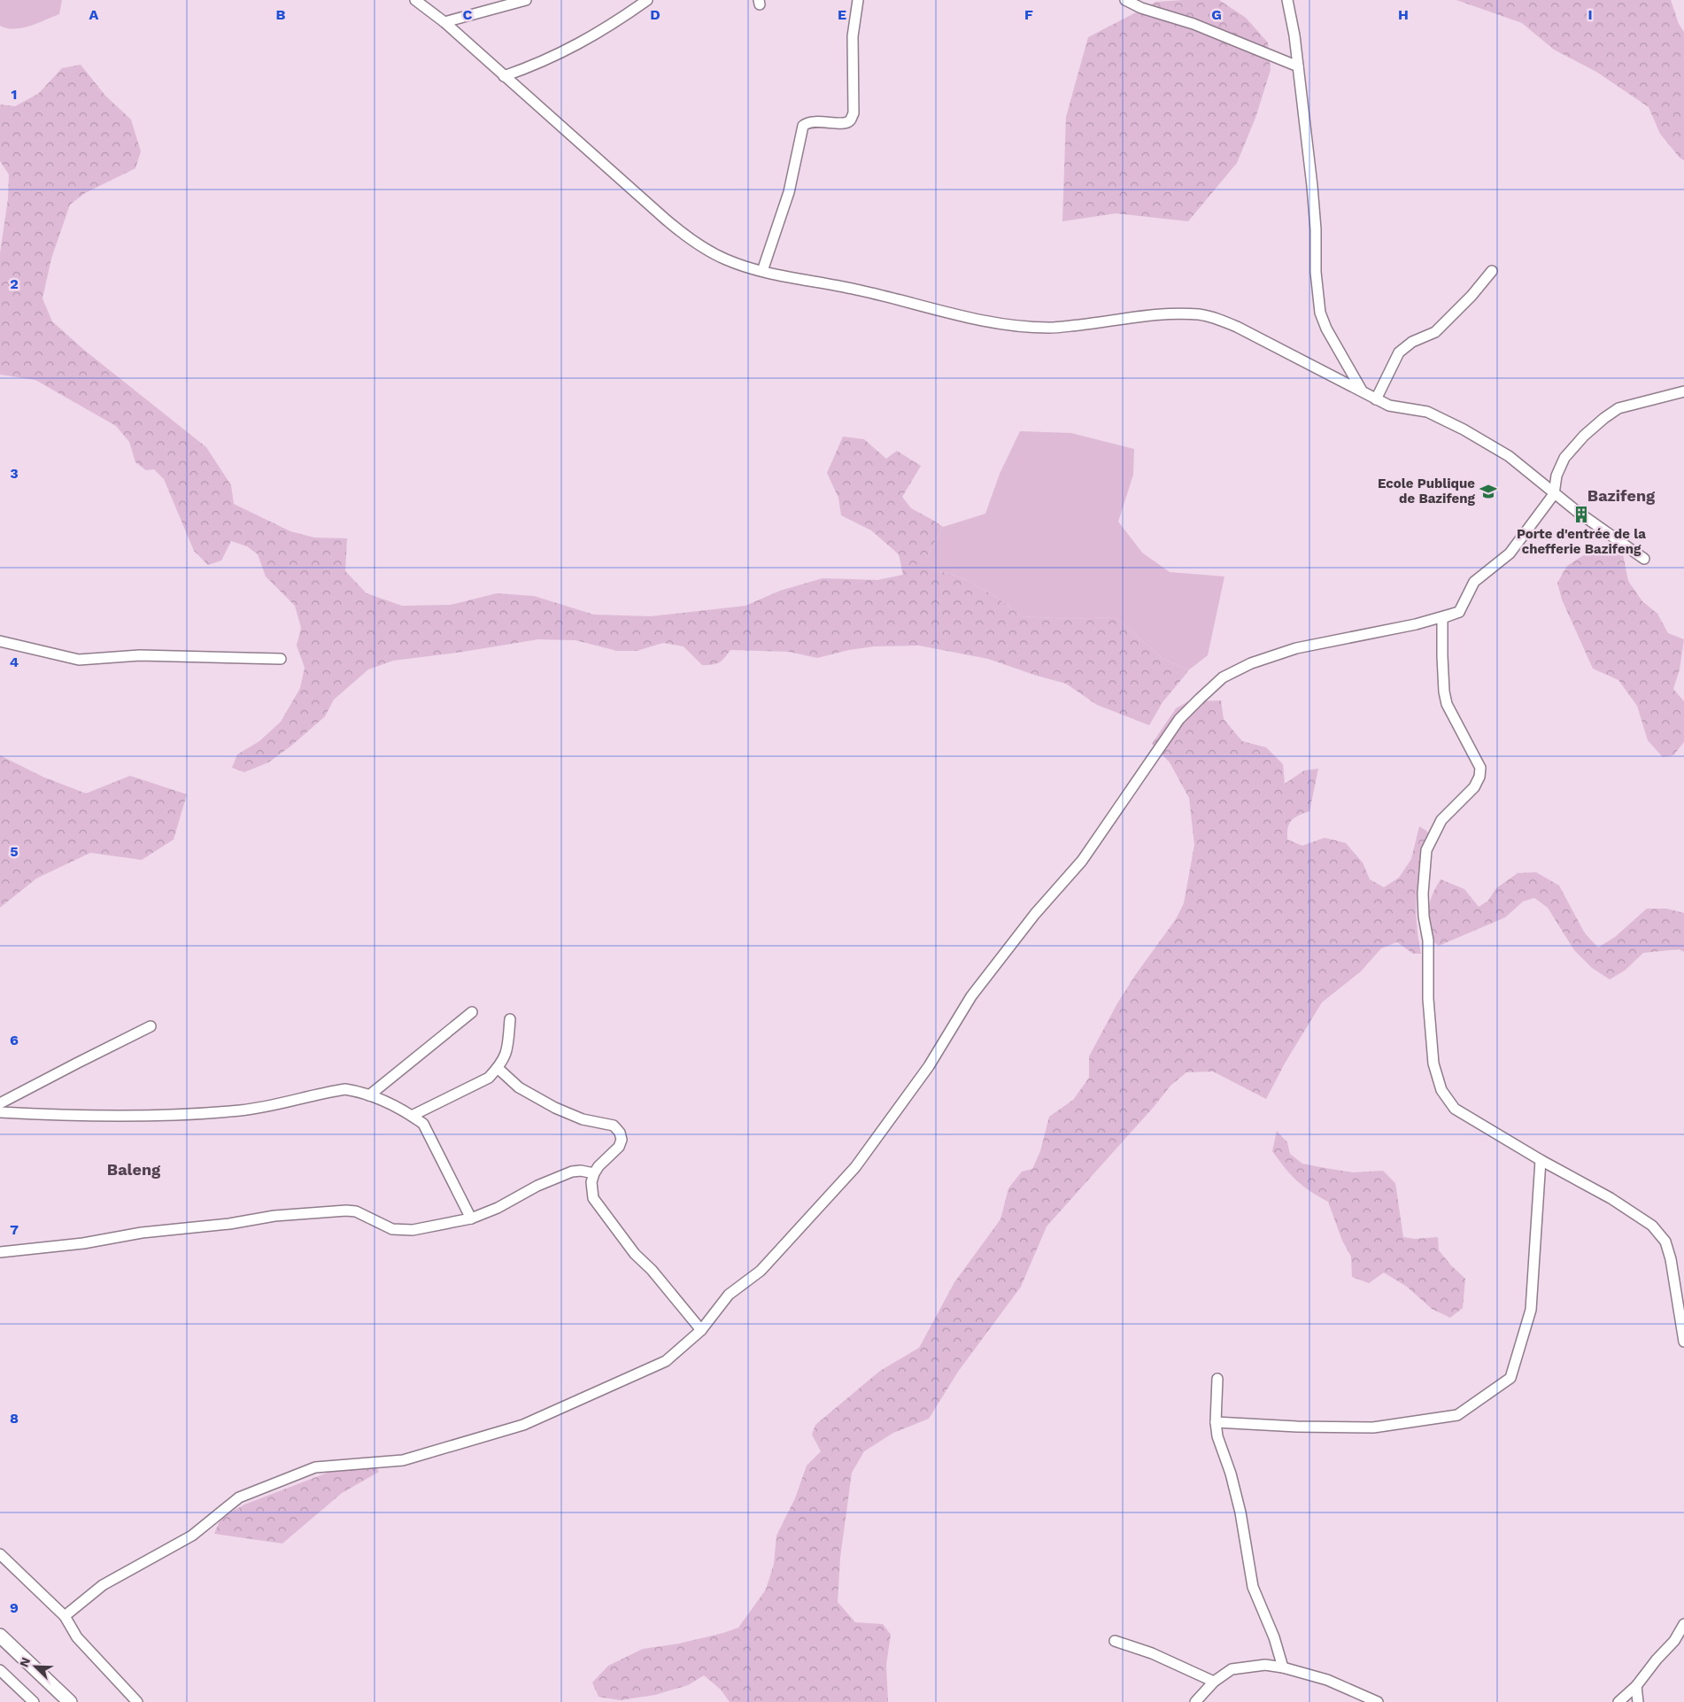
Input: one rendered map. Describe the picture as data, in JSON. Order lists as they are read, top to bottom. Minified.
{"districts":["Bazifeng","Baleng"],"places":{"school or university":["Ecole Publique de Bazifeng"],"building":["Porte d'entrée de la chefferie Bazifeng"]},"north":"top left","grid":{"columns":["A","B","C","D","E","F","G","H","I"],"rows":["1","2","3","4","5","6","7","8","9"]}}
